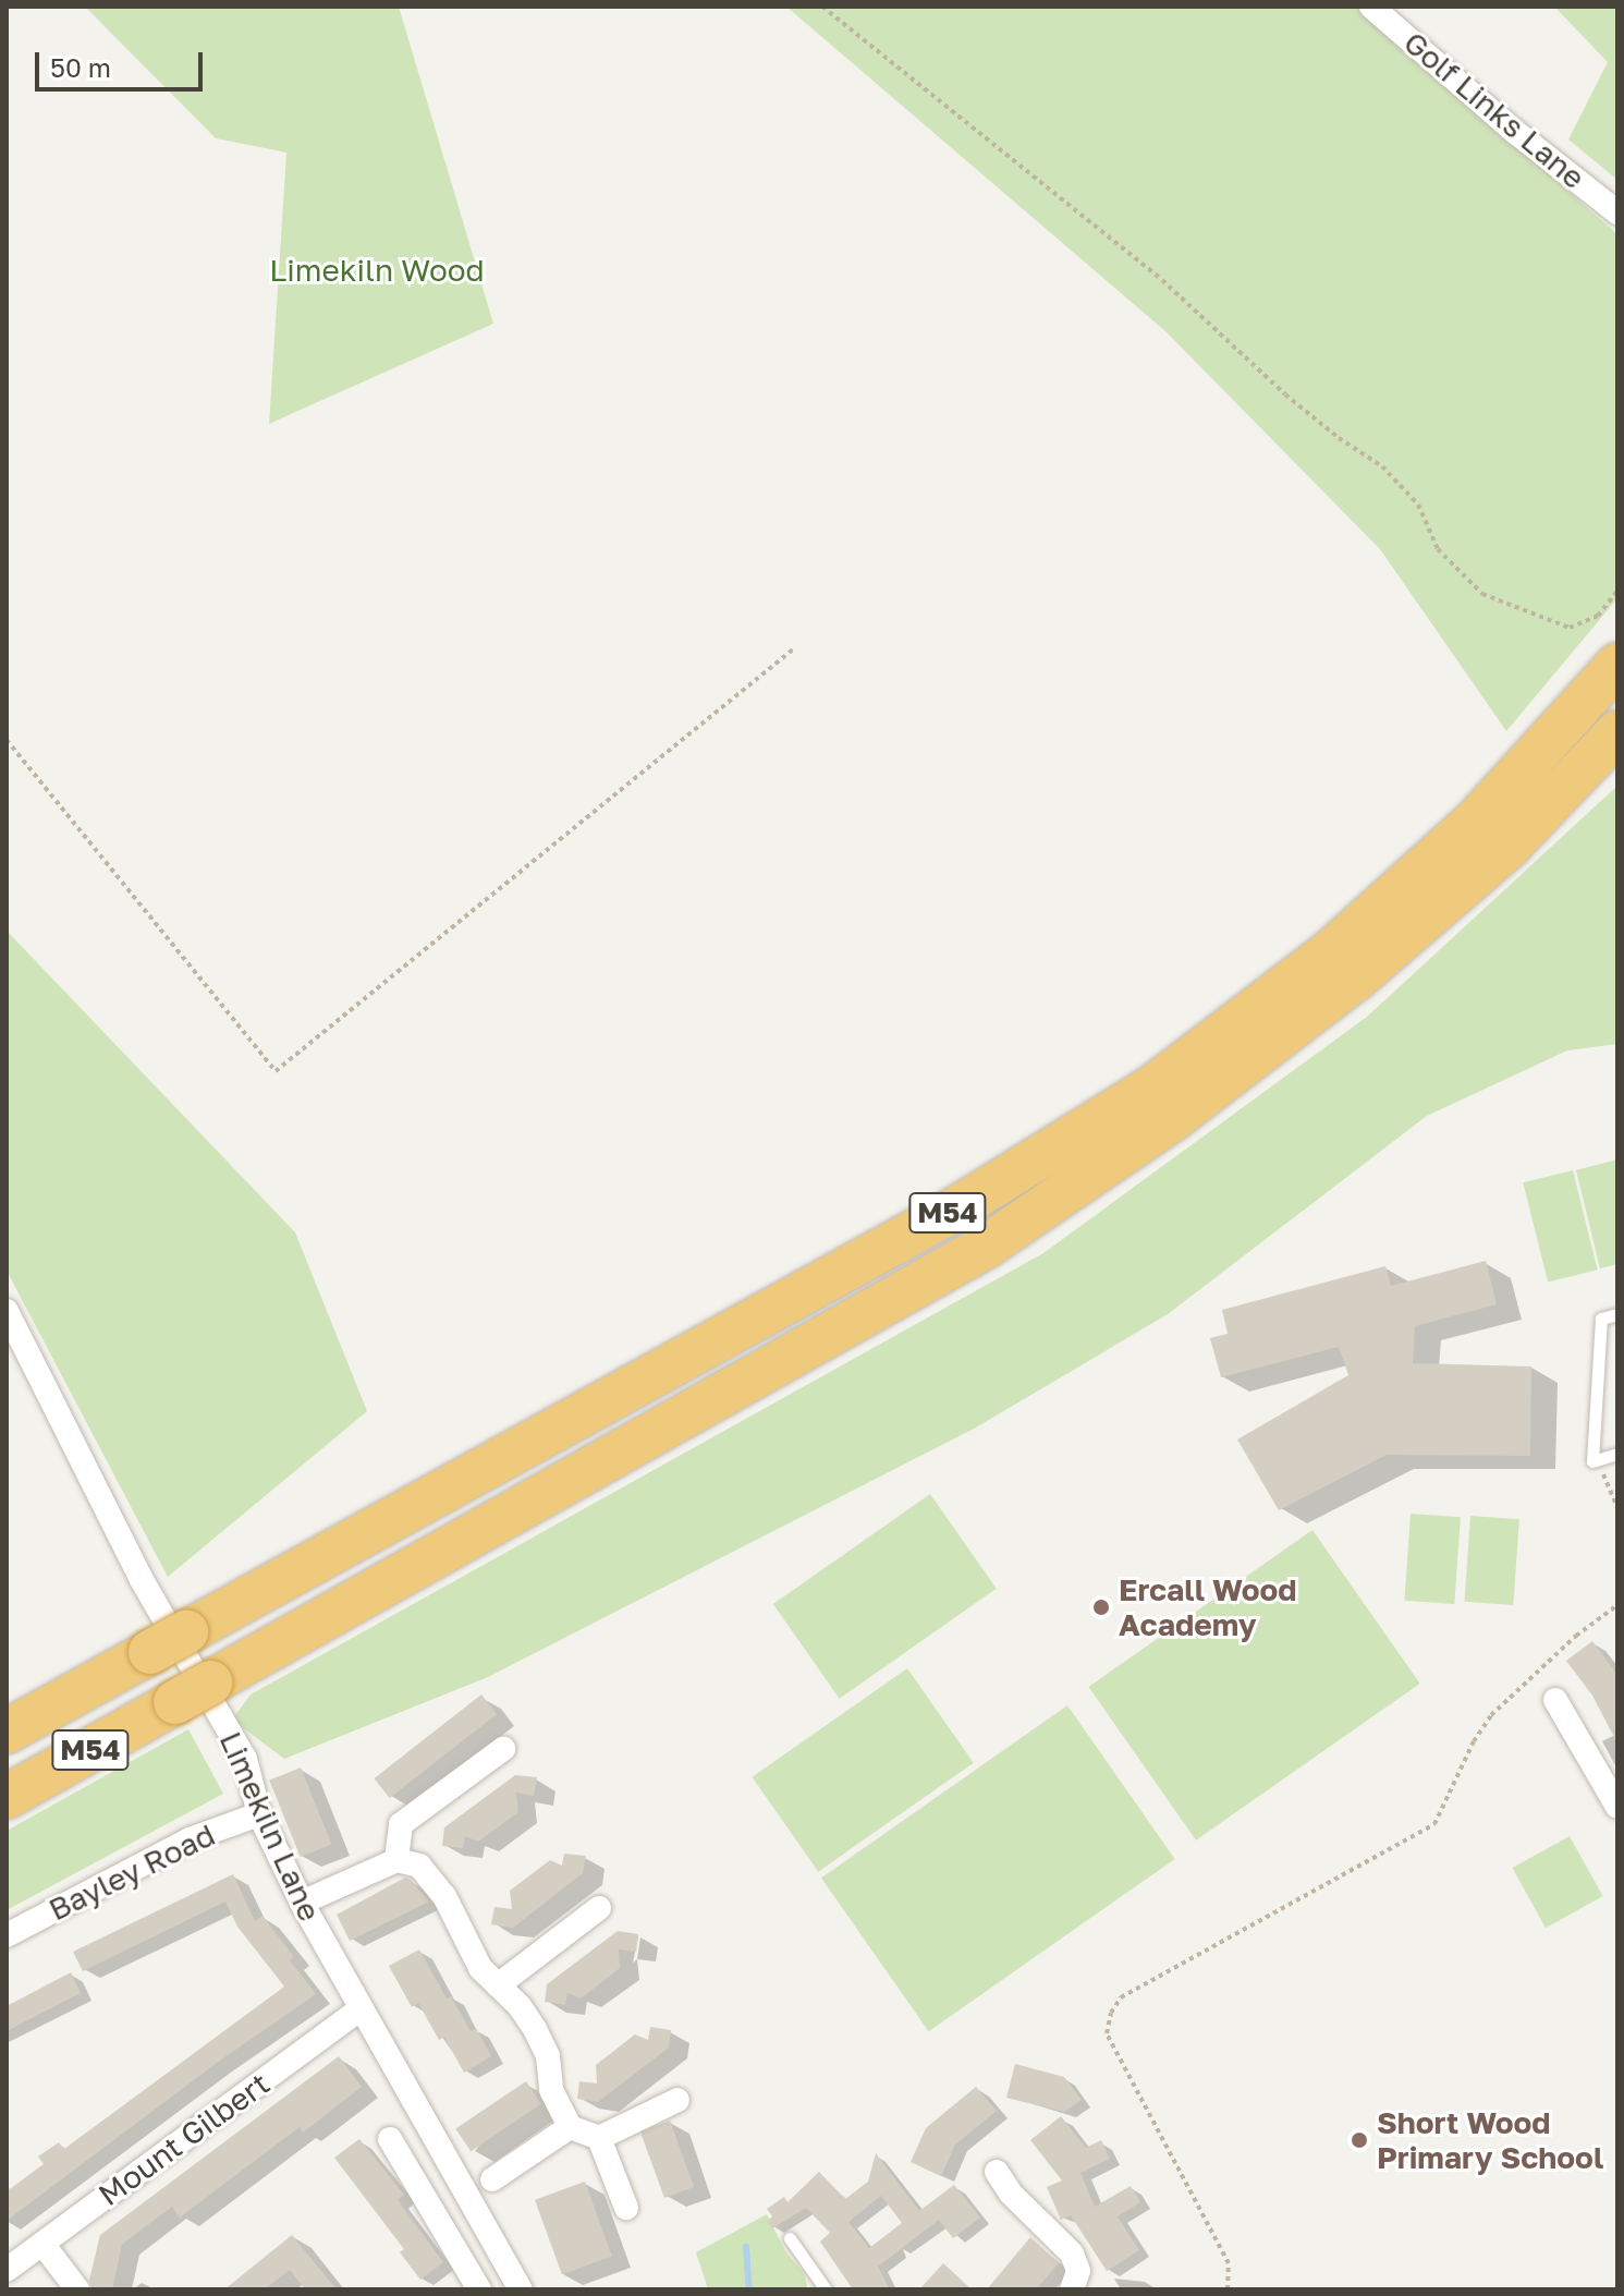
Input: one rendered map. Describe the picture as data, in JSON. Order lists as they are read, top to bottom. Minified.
{"streets":{"highway":["M54"],"street":["Golf Links Lane","Limekiln Lane","Bayley Road","Mount Gilbert"]},"crossings":[["Limekiln Lane","Bayley Road"],["Limekiln Lane","Mount Gilbert"]],"parks":["Limekiln Wood"],"places":["Ercall Wood Academy","Short Wood Primary School"],"scale_bar":"50 m"}
